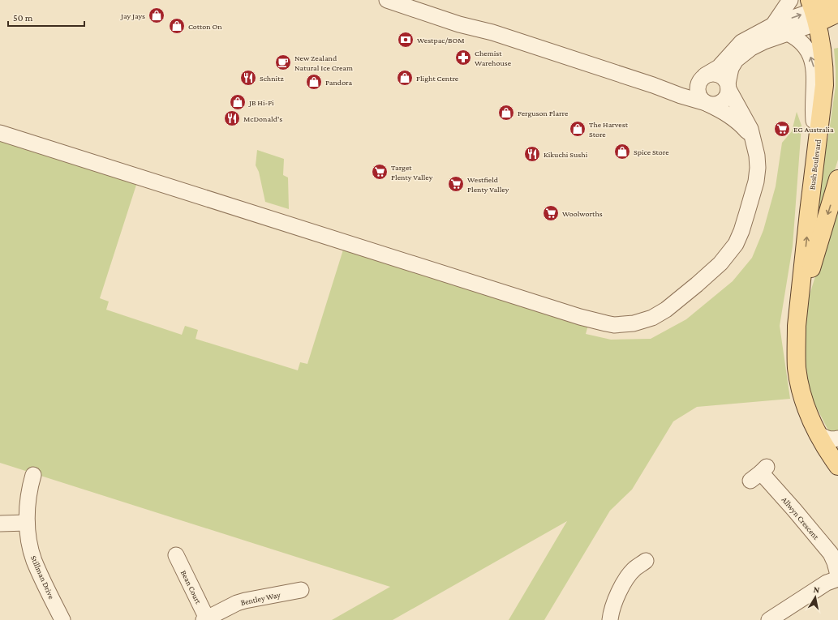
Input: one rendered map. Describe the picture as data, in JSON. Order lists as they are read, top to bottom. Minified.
{"streets":{"main road":["Bush Boulevard"],"street":["Allwyn Crescent","Stillman Drive","Bean Court","Bentley Way"]},"crossings":[["Bean Court","Bentley Way"]],"places":{"shop":["Jay Jays","Cotton On","Flight Centre","Pandora","JB Hi-Fi","Ferguson Plarre","The Harvest Store","Spice Store"],"bank":["Westpac/BOM"],"pharmacy":["Chemist Warehouse"],"cafe":["New Zealand Natural Ice Cream"],"restaurant":["Schnitz","McDonald's","Kikuchi Sushi"],"supermarket":["EG Australia","Target Plenty Valley","Westfield Plenty Valley","Woolworths"]},"scale_bar":"50 m","north":"top"}
